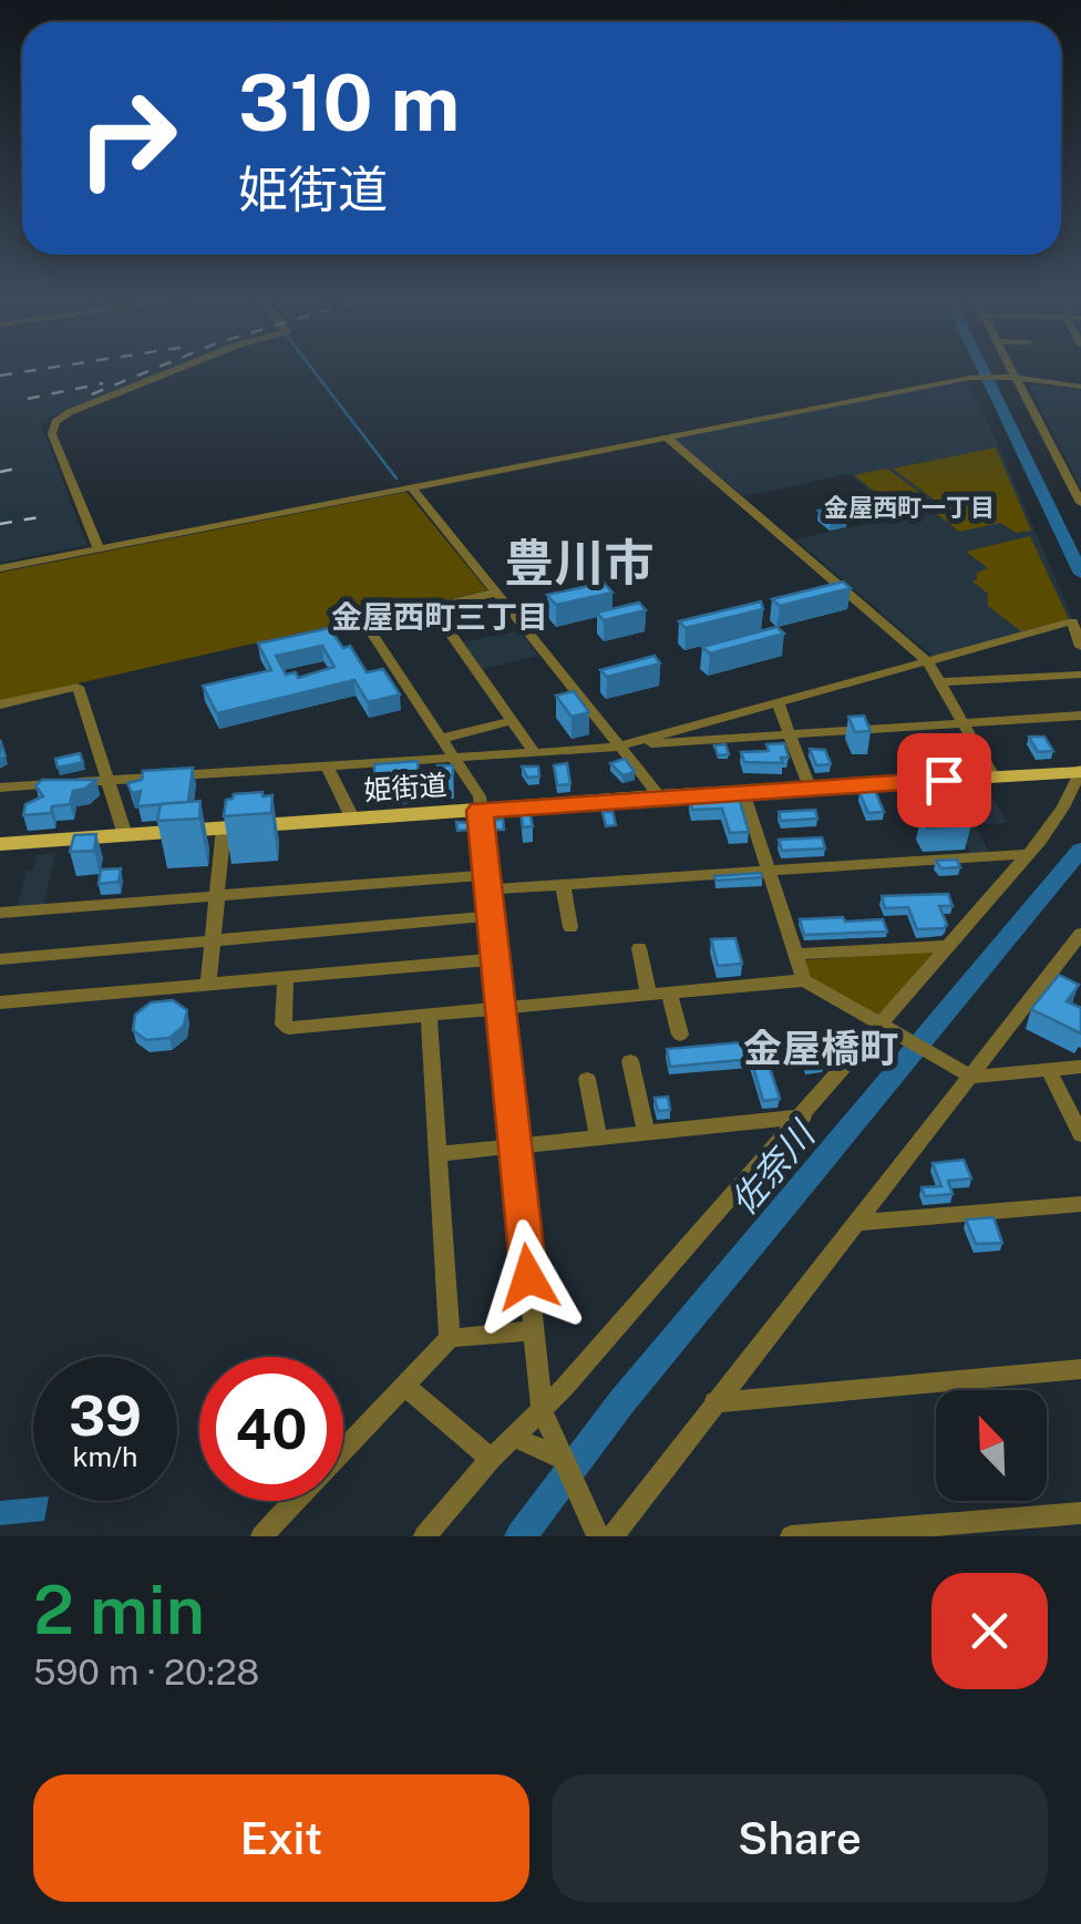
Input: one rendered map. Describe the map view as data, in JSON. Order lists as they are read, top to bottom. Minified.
{"streets":{"main road":["姫街道"]},"districts":["金屋西町一丁目","豊川市","金屋西町三丁目","金屋橋町"],"water":["佐奈川"],"north":"top left","page":{"turn":["310 m","姫街道"],"speed":"39 km/h","limit":"40","heading":["2 min","590 m · 20:28"],"buttons":["Exit","Share"]}}
